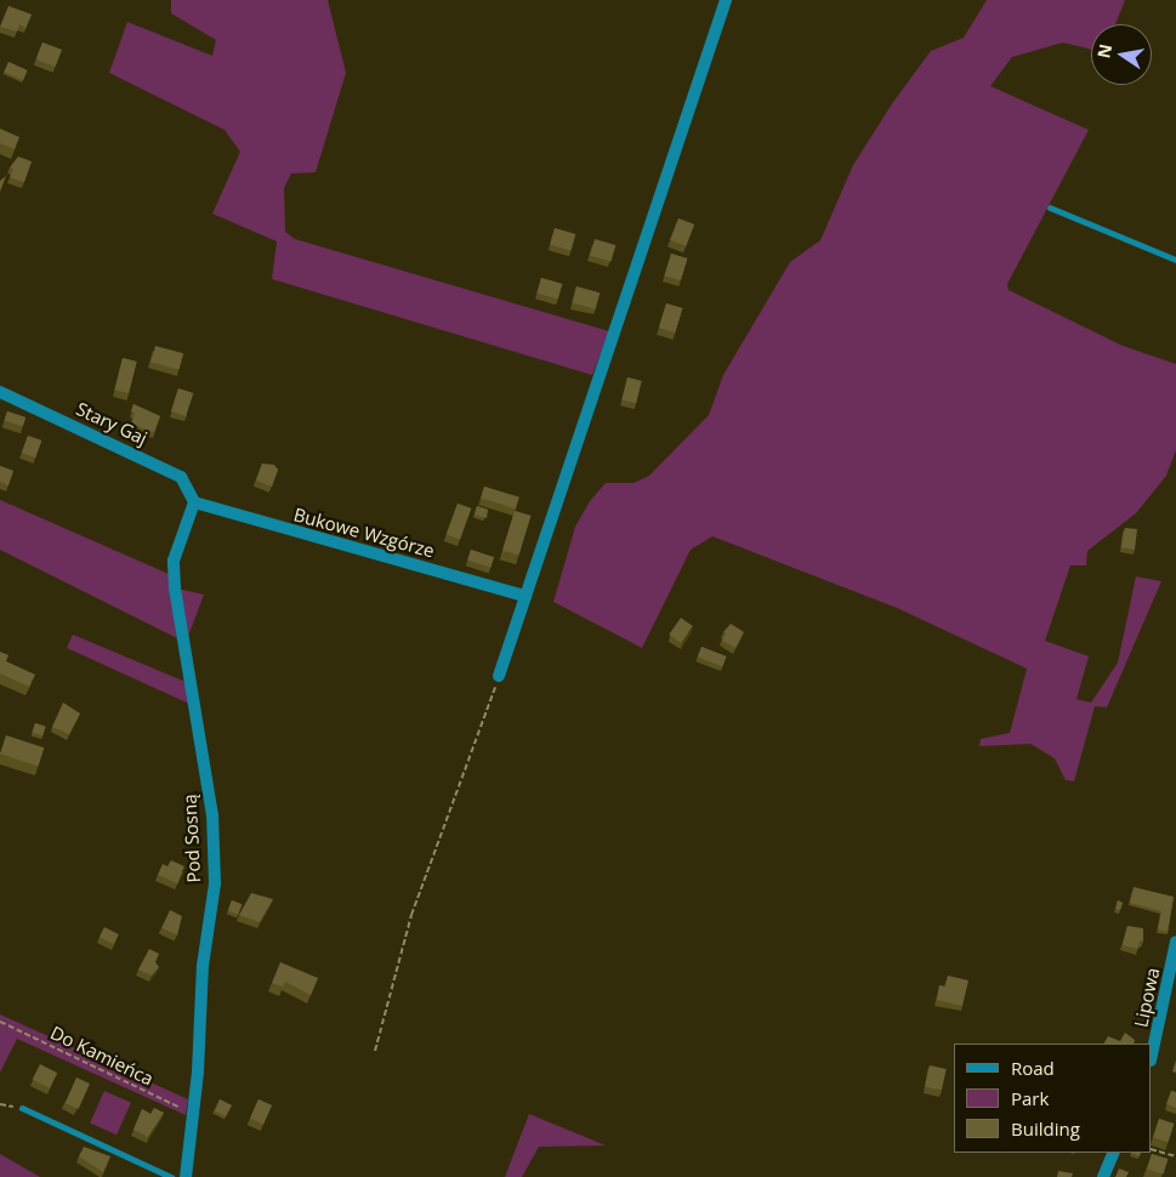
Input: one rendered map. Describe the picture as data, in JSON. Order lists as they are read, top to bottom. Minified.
{"streets":{"street":["Stary Gaj","Bukowe Wzgórze","Pod Sosną","Lipowa"],"path":["Do Kamieńca"]},"crossings":[["Stary Gaj","Bukowe Wzgórze"],["Stary Gaj","Pod Sosną"],["Bukowe Wzgórze","Pod Sosną"],["Pod Sosną","Do Kamieńca"]],"legend":["Road","Park","Building"],"north":"left"}
